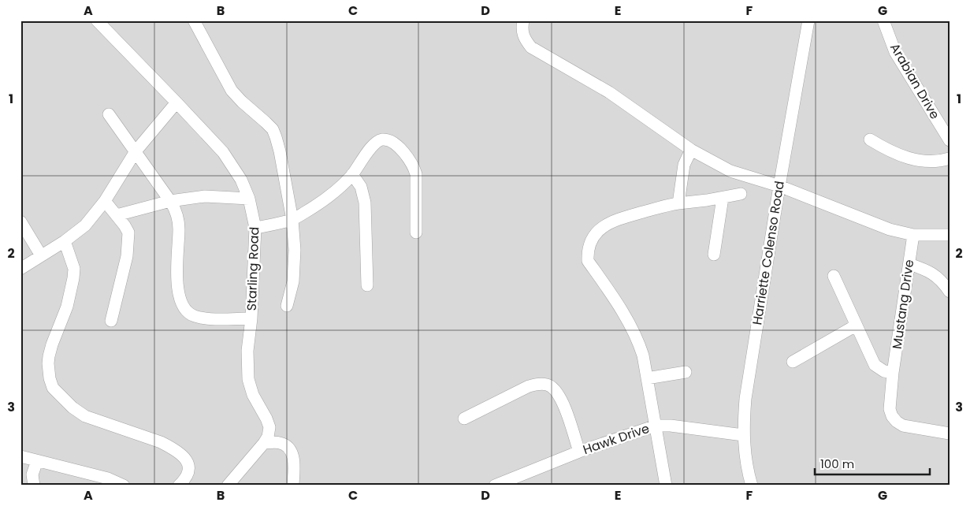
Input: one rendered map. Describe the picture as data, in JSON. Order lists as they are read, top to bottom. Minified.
{"streets":{"street":["Arabian Drive","Harriette Colenso Road","Starling Road","Mustang Drive","Hawk Drive"]},"crossings":[["Harriette Colenso Road","Hawk Drive"]],"scale_bar":"100 m","grid":{"columns":["A","B","C","D","E","F","G"],"rows":["1","2","3"]}}
